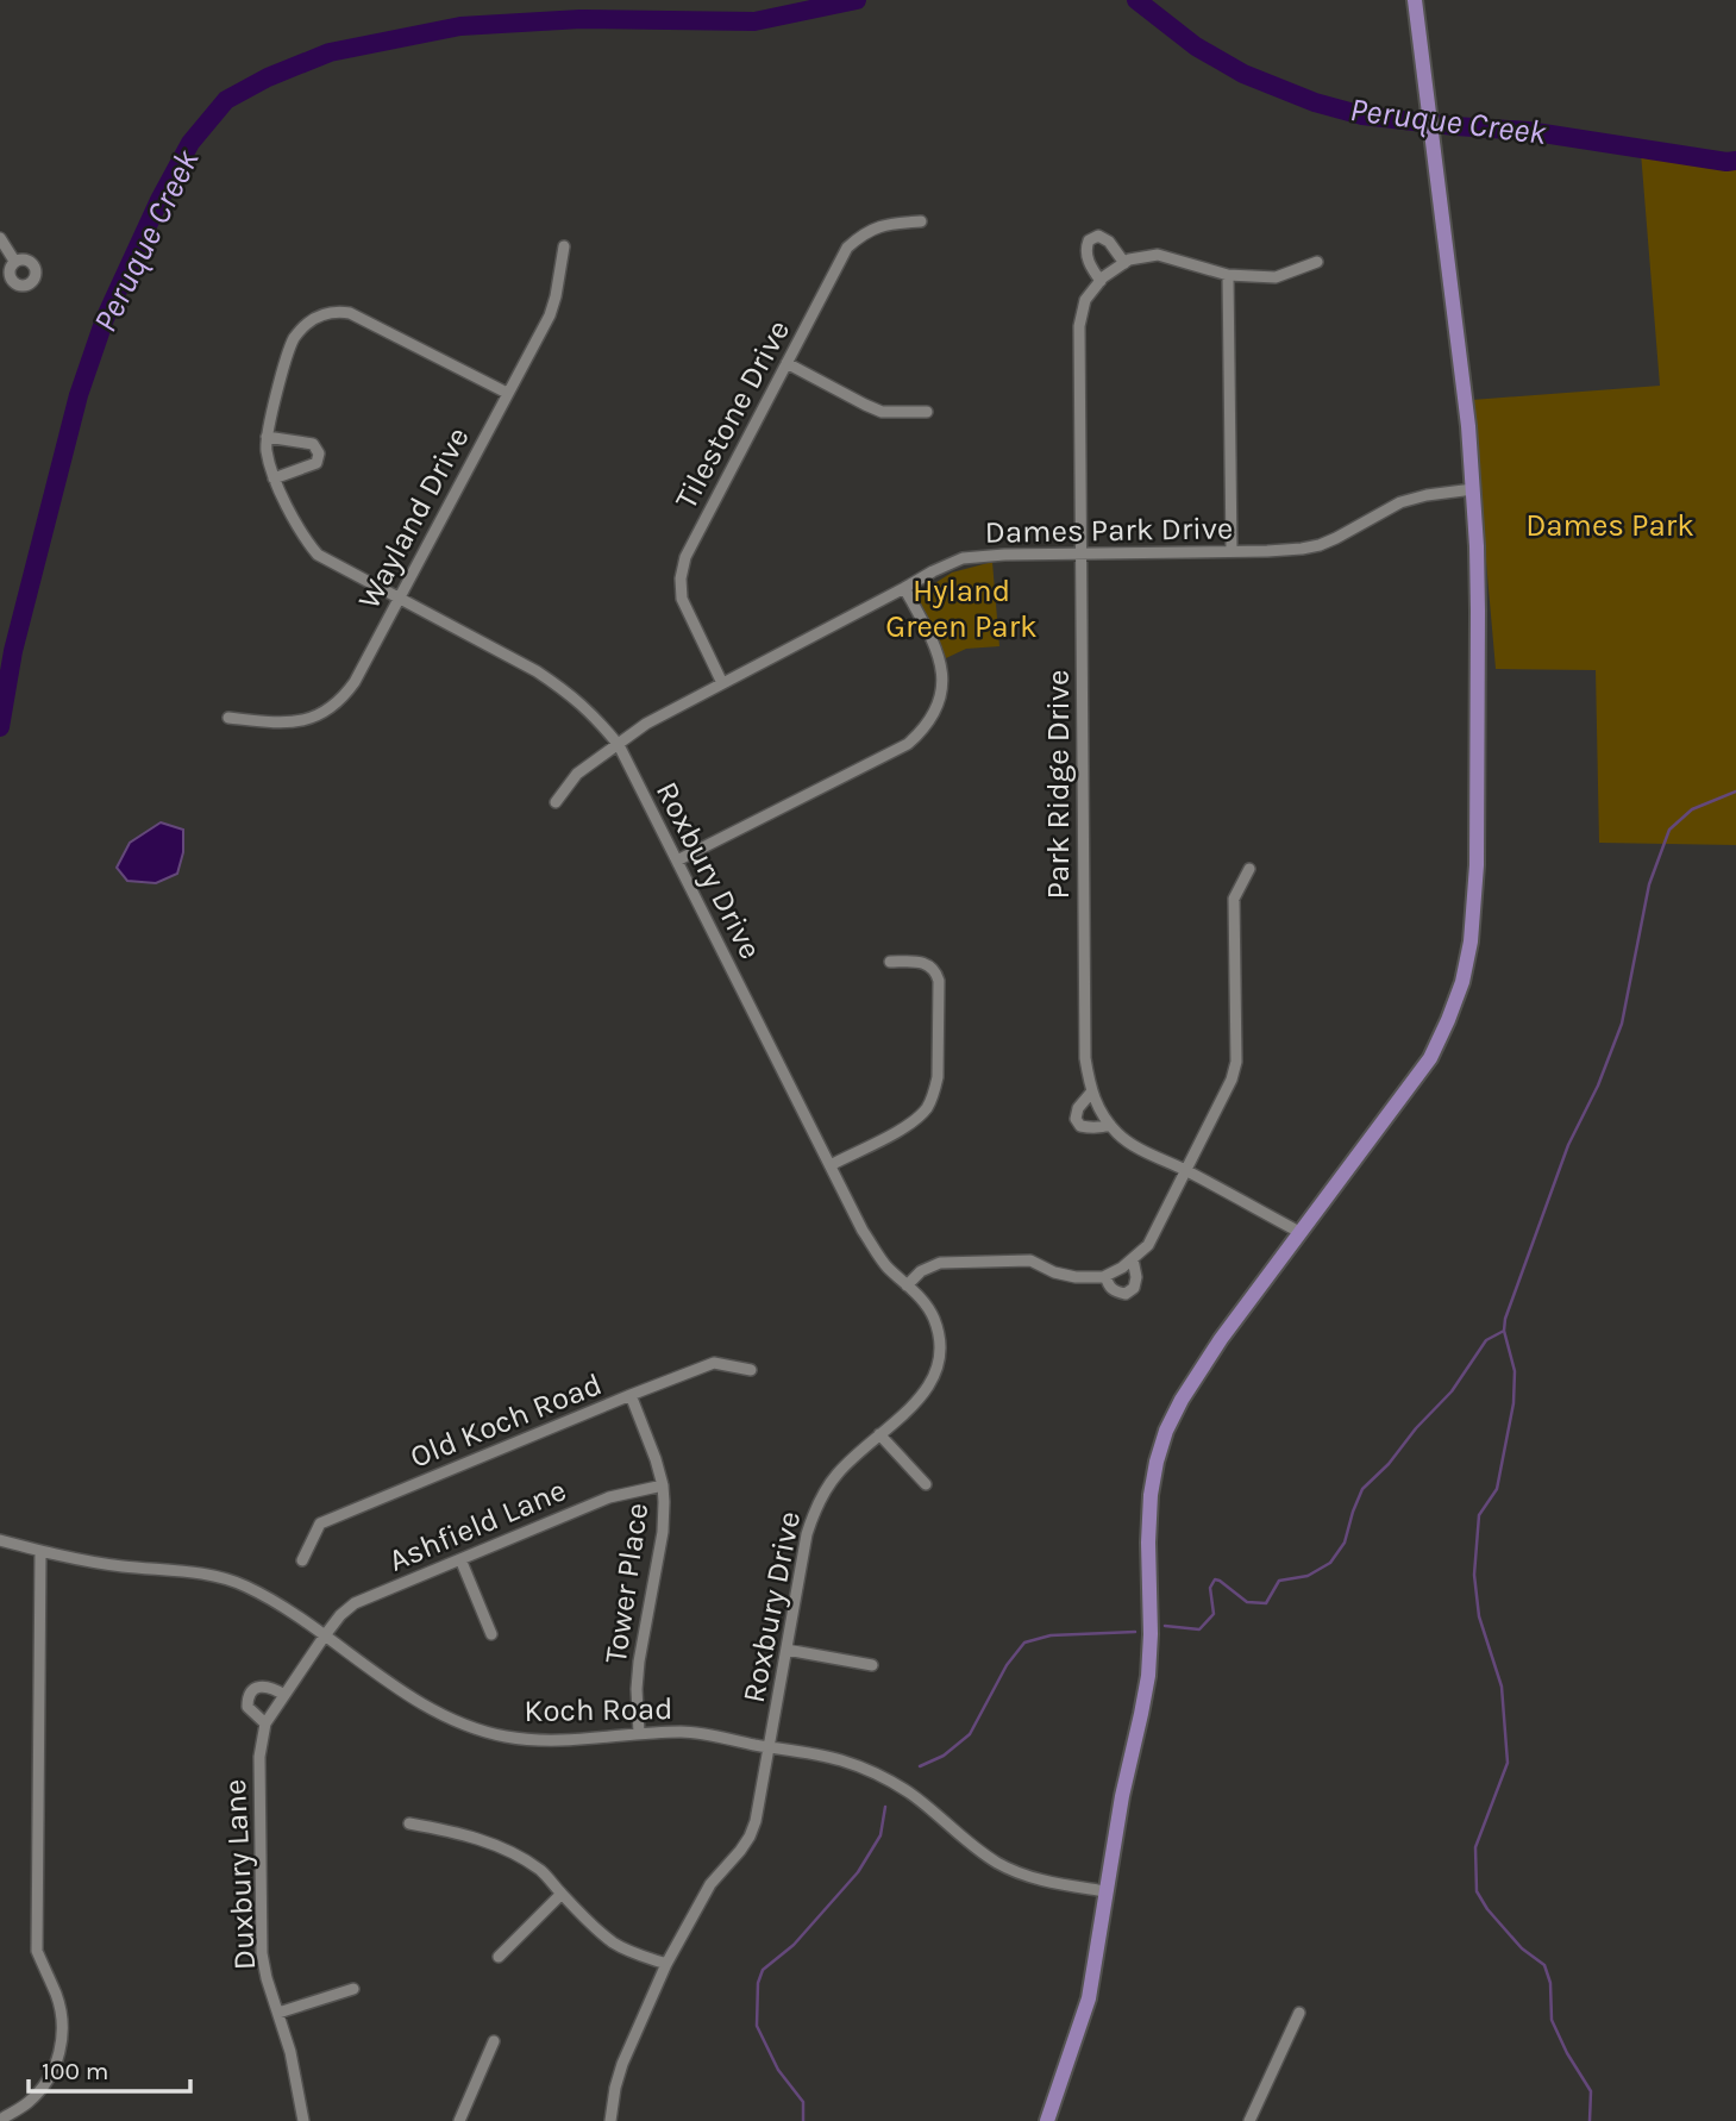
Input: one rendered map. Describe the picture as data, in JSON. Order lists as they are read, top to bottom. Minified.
{"streets":{"street":["Tilestone Drive","Wayland Drive","Dames Park Drive","Park Ridge Drive","Roxbury Drive","Old Koch Road","Ashfield Lane","Tower Place","Koch Road","Duxbury Lane"]},"crossings":[["Tilestone Drive","Dames Park Drive"],["Wayland Drive","Roxbury Drive"],["Dames Park Drive","Park Ridge Drive"],["Dames Park Drive","Roxbury Drive"],["Roxbury Drive","Koch Road"],["Old Koch Road","Tower Place"],["Ashfield Lane","Tower Place"],["Ashfield Lane","Koch Road"],["Ashfield Lane","Duxbury Lane"],["Tower Place","Koch Road"],["Koch Road","Duxbury Lane"]],"water":["Peruque Creek"],"parks":["Dames Park","Hyland Green Park"],"scale_bar":"100 m"}
